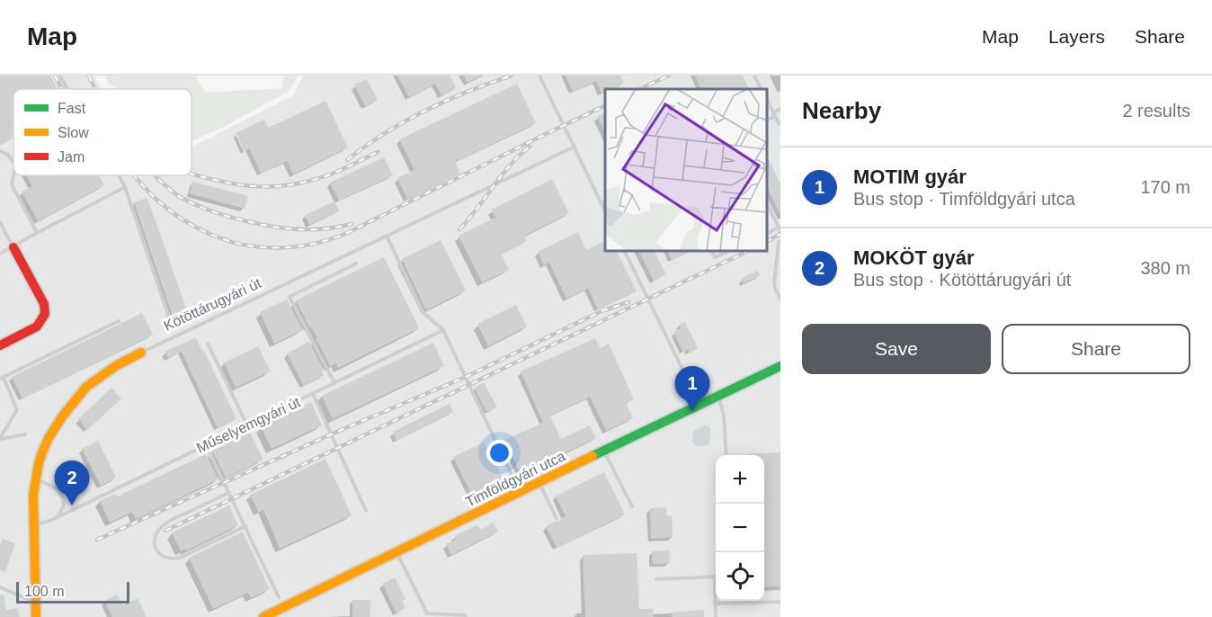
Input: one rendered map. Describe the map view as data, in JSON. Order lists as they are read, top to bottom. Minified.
{"streets":{"street":["Kötöttárugyári út","Timföldgyári utca"],"lane":["Műselyemgyári út"]},"crossings":[["Kötöttárugyári út","Műselyemgyári út"]],"legend":["Fast","Slow","Jam"],"scale_bar":"100 m","page":{"header":"Map","nav":["Map","Layers","Share"],"heading":["Nearby","2 results"],"list":[{"mark":"1","name":"MOTIM gyár","note":"Bus stop · Timföldgyári utca","value":"170 m"},{"mark":"2","name":"MOKÖT gyár","note":"Bus stop · Kötöttárugyári út","value":"380 m"}],"buttons":["Save","Share"],"pins":["1","2"],"map_buttons":["+","−"],"scale":"100 m"}}
